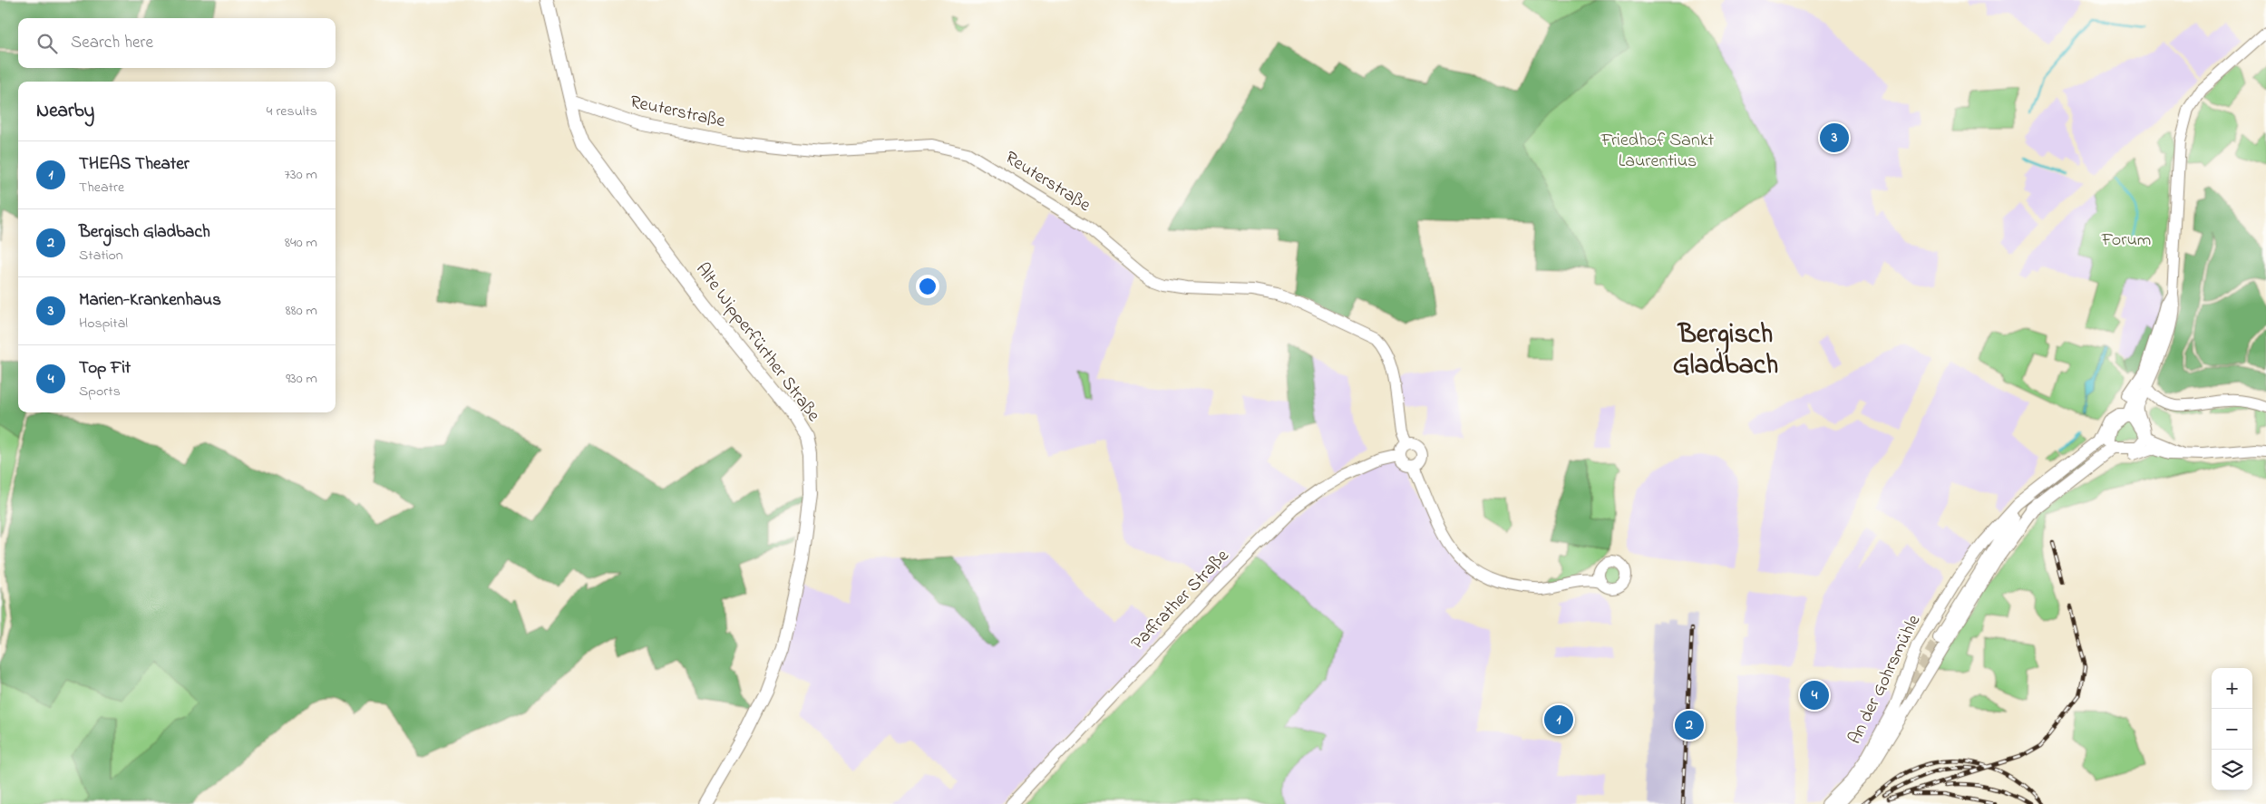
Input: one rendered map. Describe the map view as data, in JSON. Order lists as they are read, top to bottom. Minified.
{"streets":{"main road":["Reuterstraße","Alte Wipperfürther Straße","Paffrather Straße","An der Gohrsmühle"]},"crossings":[["Reuterstraße","Alte Wipperfürther Straße"],["Reuterstraße","Paffrather Straße"]],"districts":["Bergisch Gladbach"],"parks":["Friedhof Sankt Laurentius","Forum"],"page":{"search":"Search here","heading":["Nearby","4 results"],"pins":["3","4","1","2"],"list":[{"mark":"1","name":"THEAS Theater","note":"Theatre","value":"730 m"},{"mark":"2","name":"Bergisch Gladbach","note":"Station","value":"840 m"},{"mark":"3","name":"Marien-Krankenhaus","note":"Hospital","value":"880 m"},{"mark":"4","name":"Top Fit","note":"Sports","value":"930 m"}],"map_buttons":["+","−"]}}
